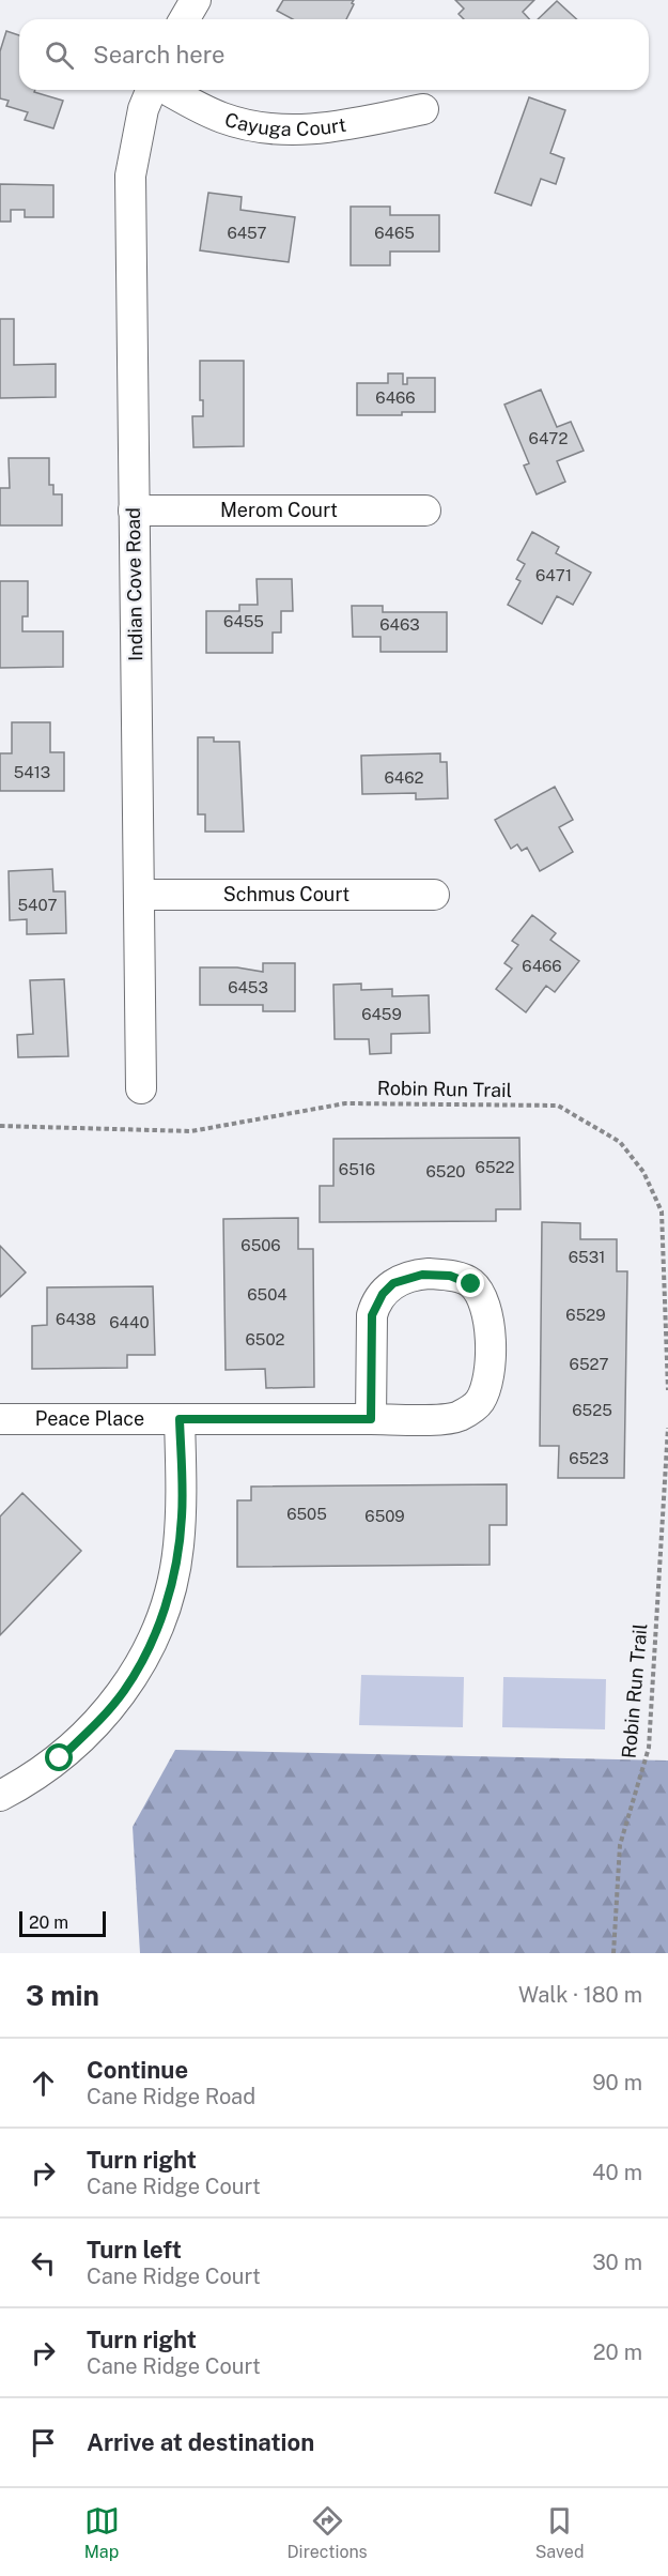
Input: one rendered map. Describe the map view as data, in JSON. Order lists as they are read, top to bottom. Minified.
{"streets":{"street":["Cayuga Court","Merom Court","Indian Cove Road","Schmus Court","Peace Place"],"path":["Robin Run Trail"]},"crossings":[["Merom Court","Indian Cove Road"],["Indian Cove Road","Schmus Court"]],"house_numbers":["6457","6465","6466","6472","6471","6455","6463","5413","6462","5407","6466","6453","6459","6522","6516","6520","6506","6531","6504","6529","6438","6440","6502","6527","6525","6523","6505","6509"],"scale_bar":"20 m","page":{"search":"Search here","scale":"20 m","heading":["3 min","Walk · 180 m"],"list":[["Continue","Cane Ridge Road","90 m"],["Turn right","Cane Ridge Court","40 m"],["Turn left","Cane Ridge Court","30 m"],["Turn right","Cane Ridge Court","20 m"],"Arrive at destination"],"nav":["Map","Directions","Saved"]}}
